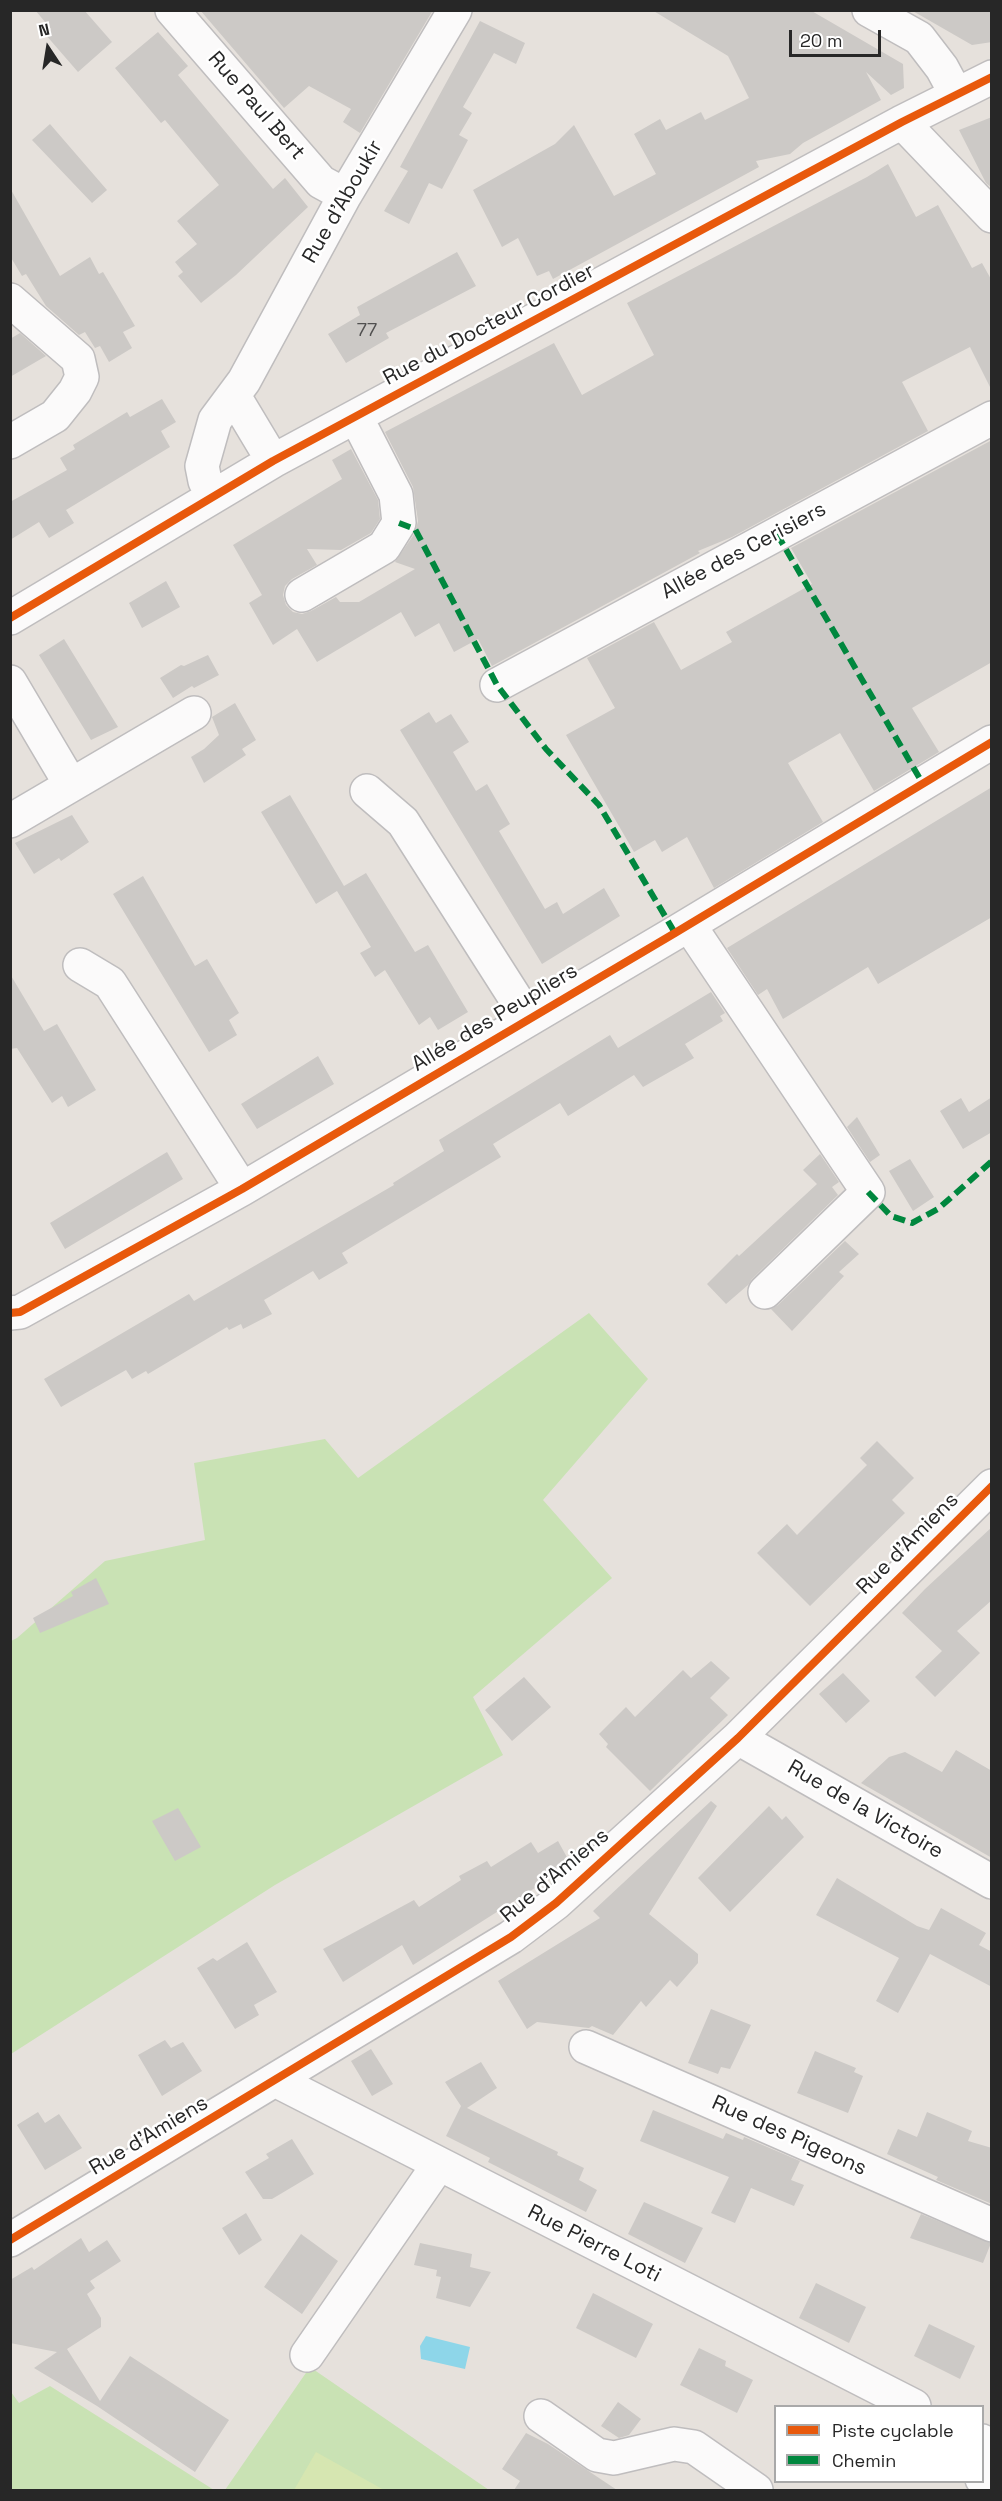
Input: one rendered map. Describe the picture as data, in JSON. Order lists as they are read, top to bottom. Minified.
{"streets":{"street":["Rue Paul Bert","Rue d'Aboukir","Rue du Docteur Cordier","Allée des Cerisiers","Allée des Peupliers","Rue d'Amiens","Rue de la Victoire","Rue des Pigeons","Rue Pierre Loti"]},"crossings":[["Rue Paul Bert","Rue d'Aboukir"],["Rue d'Aboukir","Rue du Docteur Cordier"],["Rue d'Amiens","Rue de la Victoire"],["Rue d'Amiens","Rue Pierre Loti"]],"house_numbers":["77"],"legend":["Piste cyclable","Chemin"],"scale_bar":"20 m","north":"top"}
